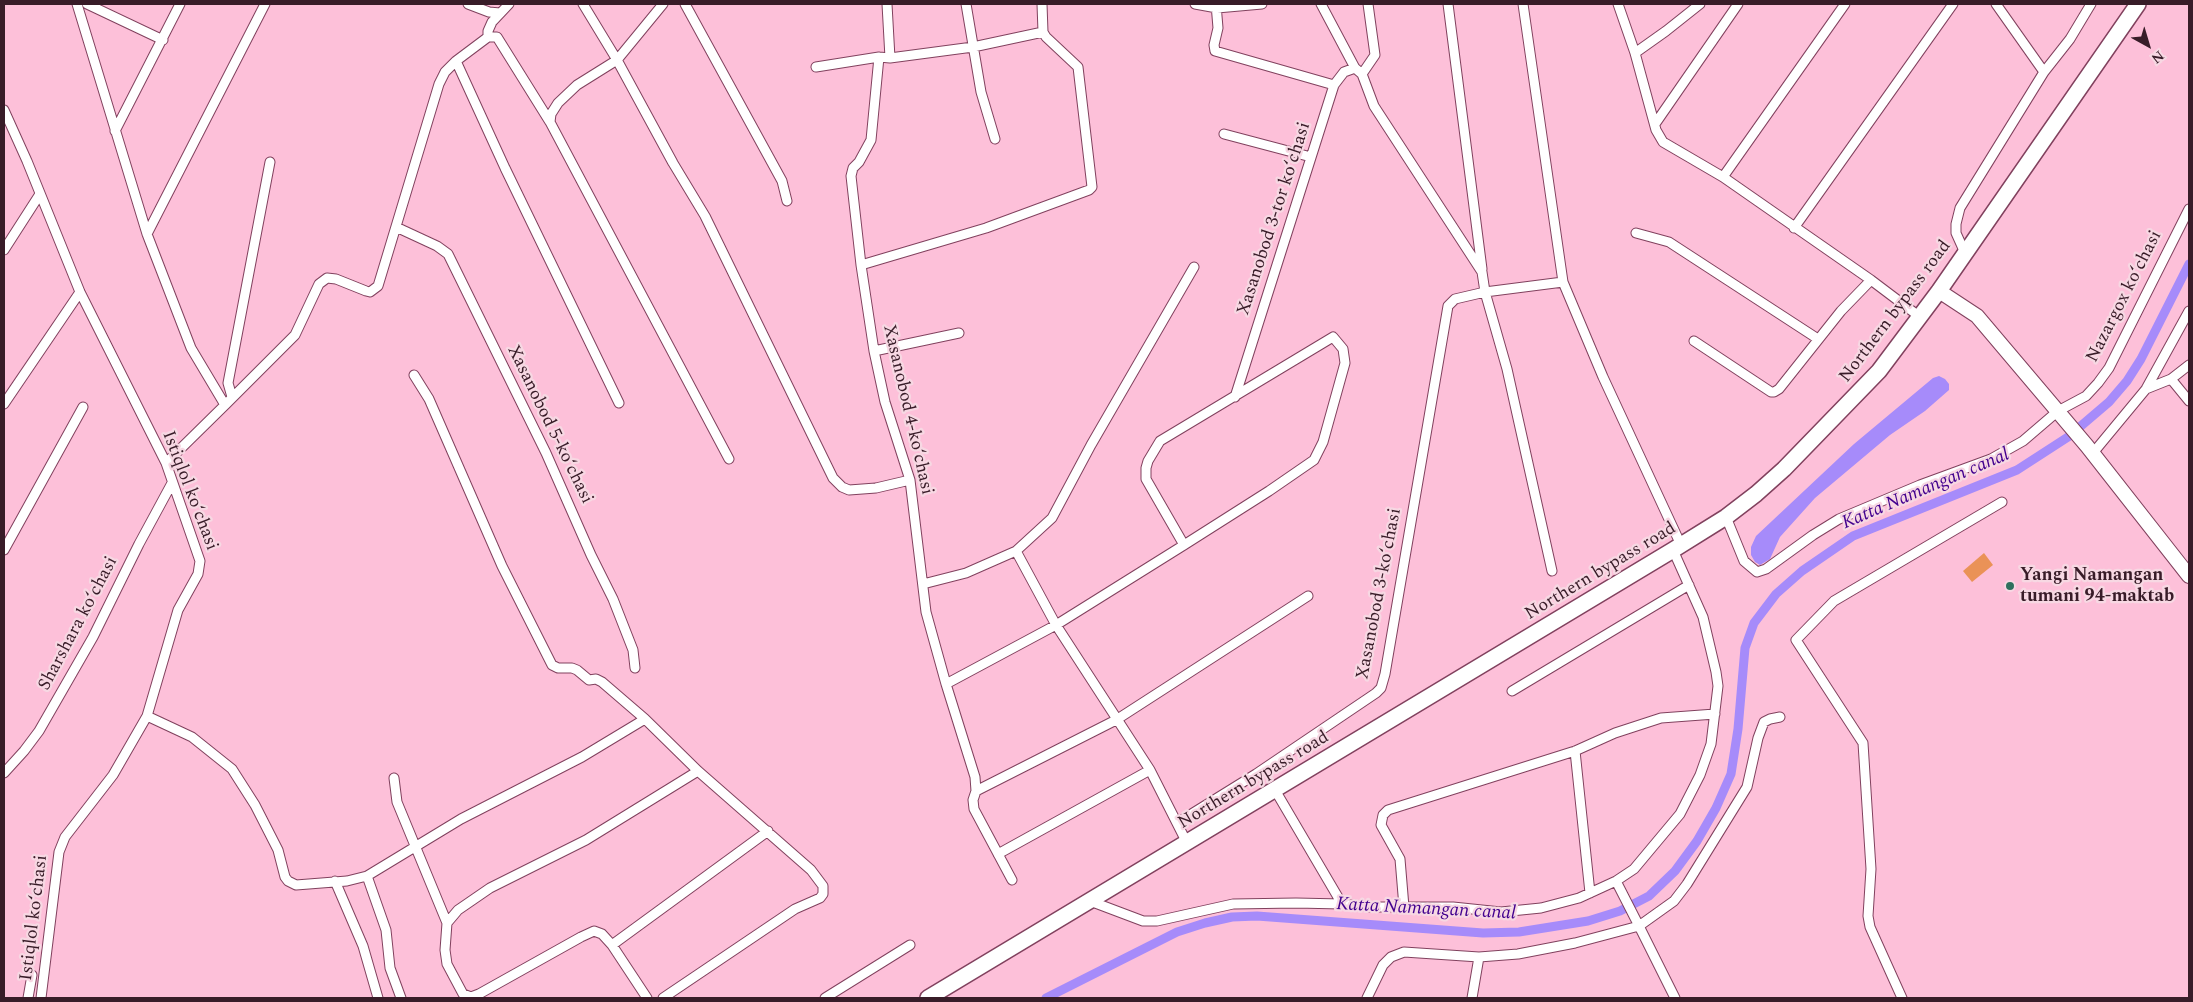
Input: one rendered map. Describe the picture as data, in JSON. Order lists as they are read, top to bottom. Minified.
{"streets":{"main road":["Northern bypass road"],"street":["Xasanobod 3-tor koʻchasi","Nazargox koʻchasi","Xasanobod 4-koʻchasi","Xasanobod 5-koʻchasi","Istiqlol koʻchasi","Xasanobod 3-koʻchasi","Sharshara koʻchasi"]},"crossings":[["Nazargox koʻchasi","Northern bypass road"],["Istiqlol koʻchasi","Sharshara koʻchasi"]],"water":["Katta Namangan canal"],"places":["Yangi Namangan tumani 94-maktab"],"north":"bottom right"}
